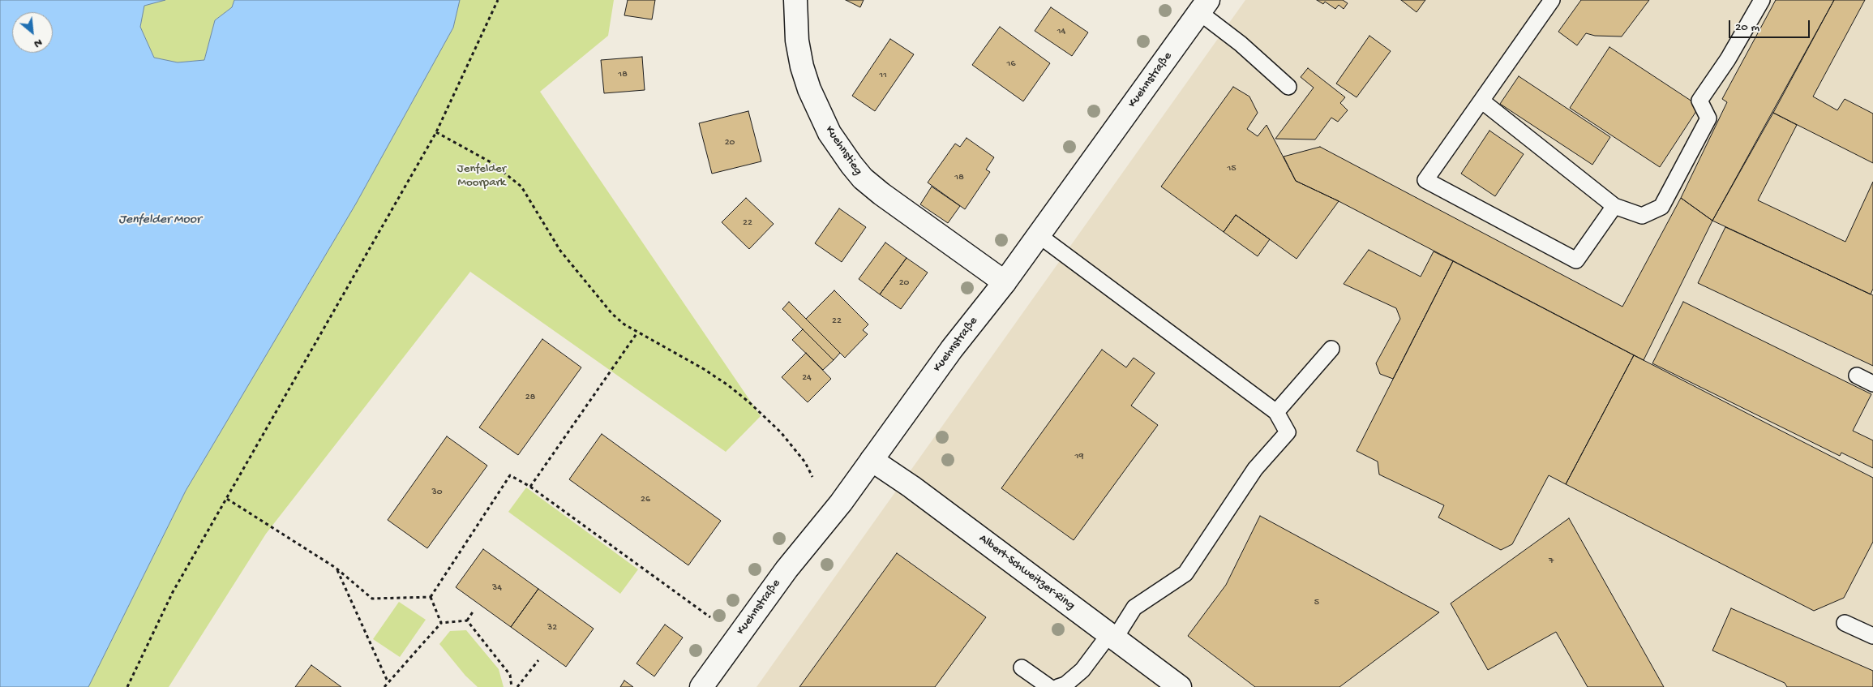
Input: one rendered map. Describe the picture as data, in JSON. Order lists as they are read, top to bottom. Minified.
{"streets":{"street":["Kuehnstraße","Kuehnstieg","Albert-Schweitzer-Ring"]},"crossings":[["Kuehnstraße","Kuehnstieg"],["Kuehnstraße","Albert-Schweitzer-Ring"]],"water":["Jenfelder Moor"],"parks":["Jenfelder Moorpark"],"house_numbers":["14","16","18","11","20","15","18","22","20","22","24","28","19","30","26","7","34","5","32"],"scale_bar":"20 m","north":"bottom right"}
